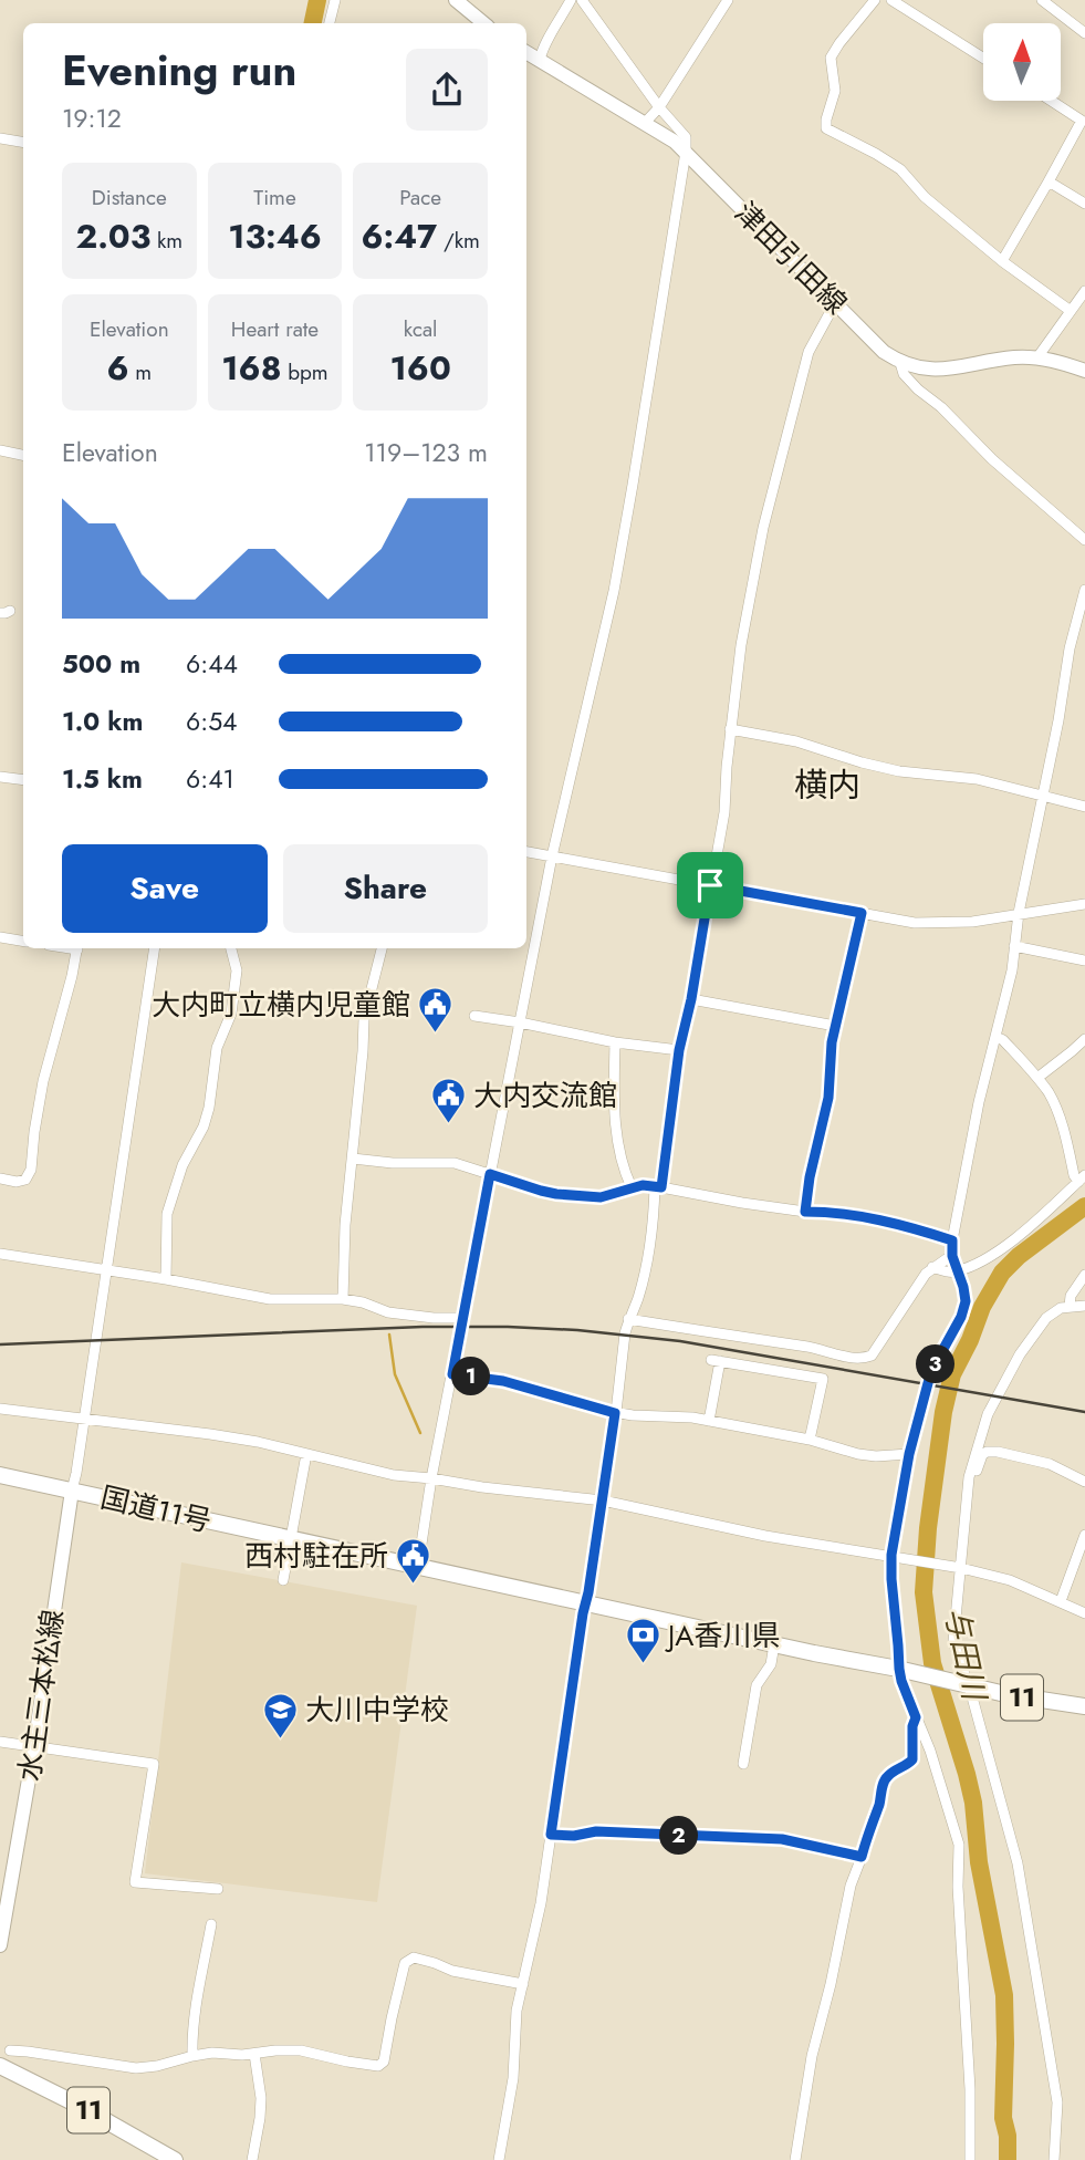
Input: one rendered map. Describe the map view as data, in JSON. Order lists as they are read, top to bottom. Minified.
{"streets":{"highway":["国道11号","11"],"main road":["津田引田線","水主三本松線"]},"crossings":[["国道11号","水主三本松線"]],"districts":["横内"],"water":["与田川"],"places":{"public building":["大内町立横内児童館","大内交流館","西村駐在所"],"bank":["JA香川県"],"school or university":["大川中学校"]},"north":"top","page":{"heading":["Evening run","19:12"],"stats":[["Distance","2.03 km"],["Time","13:46"],["Pace","6:47 /km"],["Elevation","6 m"],["Heart rate","168 bpm"],["kcal","160"]],"chart":["Elevation","119–123 m"],"list":[{"name":"500 m","note":"6:44"},{"name":"1.0 km","note":"6:54"},{"name":"1.5 km","note":"6:41"}],"buttons":["Save","Share"],"pins":["3","1","2"]}}
